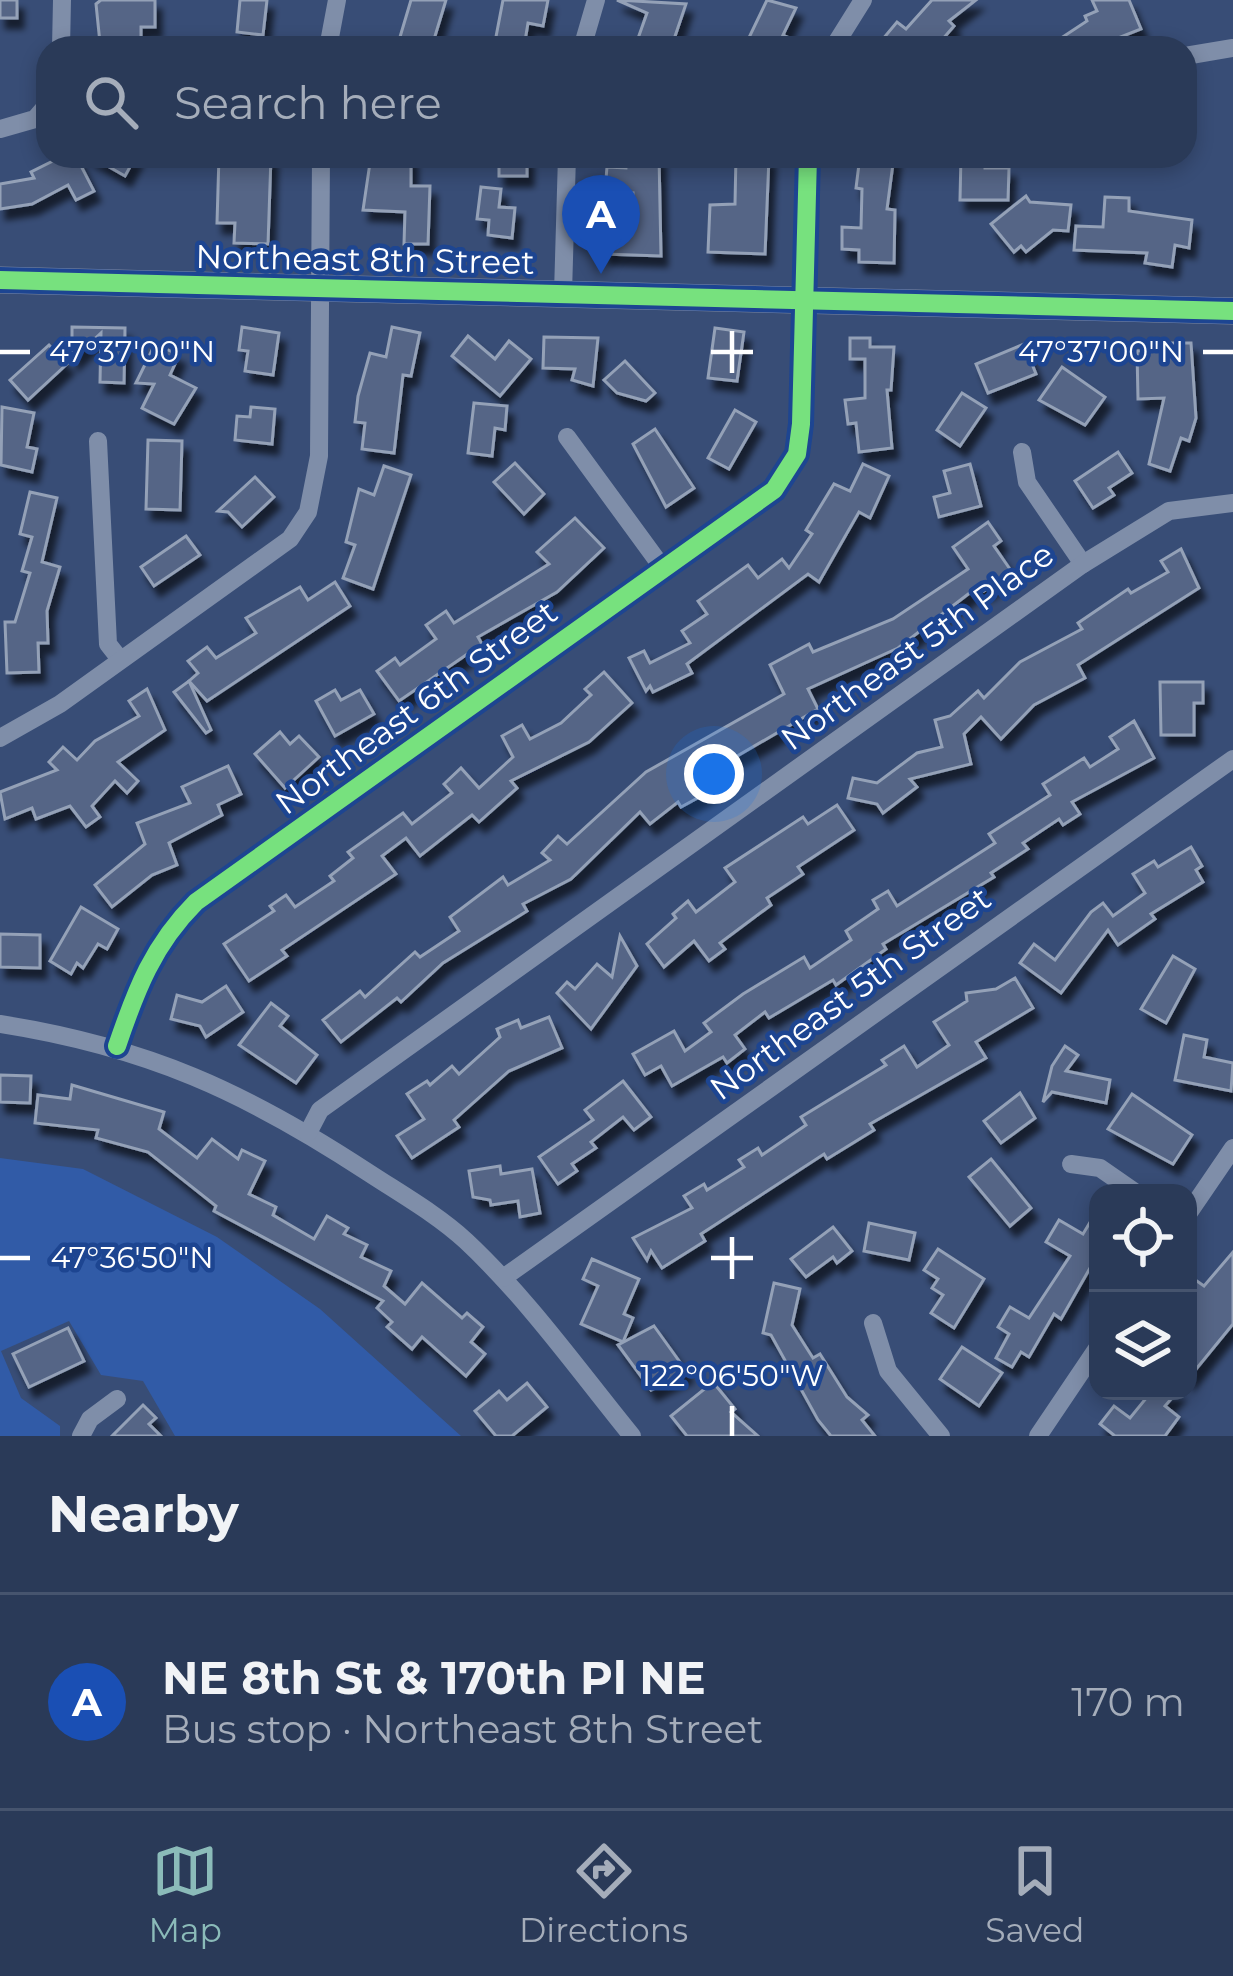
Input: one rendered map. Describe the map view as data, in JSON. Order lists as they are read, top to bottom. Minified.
{"streets":{"street":["Northeast 8th Street","Northeast 5th Place","Northeast 6th Street","Northeast 5th Street"]},"crossings":[["Northeast 8th Street","Northeast 6th Street"]],"page":{"search":"Search here","pins":"A","heading":"Nearby","list":[{"mark":"A","name":"NE 8th St & 170th Pl NE","note":"Bus stop · Northeast 8th Street","value":"170 m"}],"nav":["Map","Directions","Saved"]},"coordinates":["47°37'00\"N","47°36'50\"N","122°06'50\"W"]}
